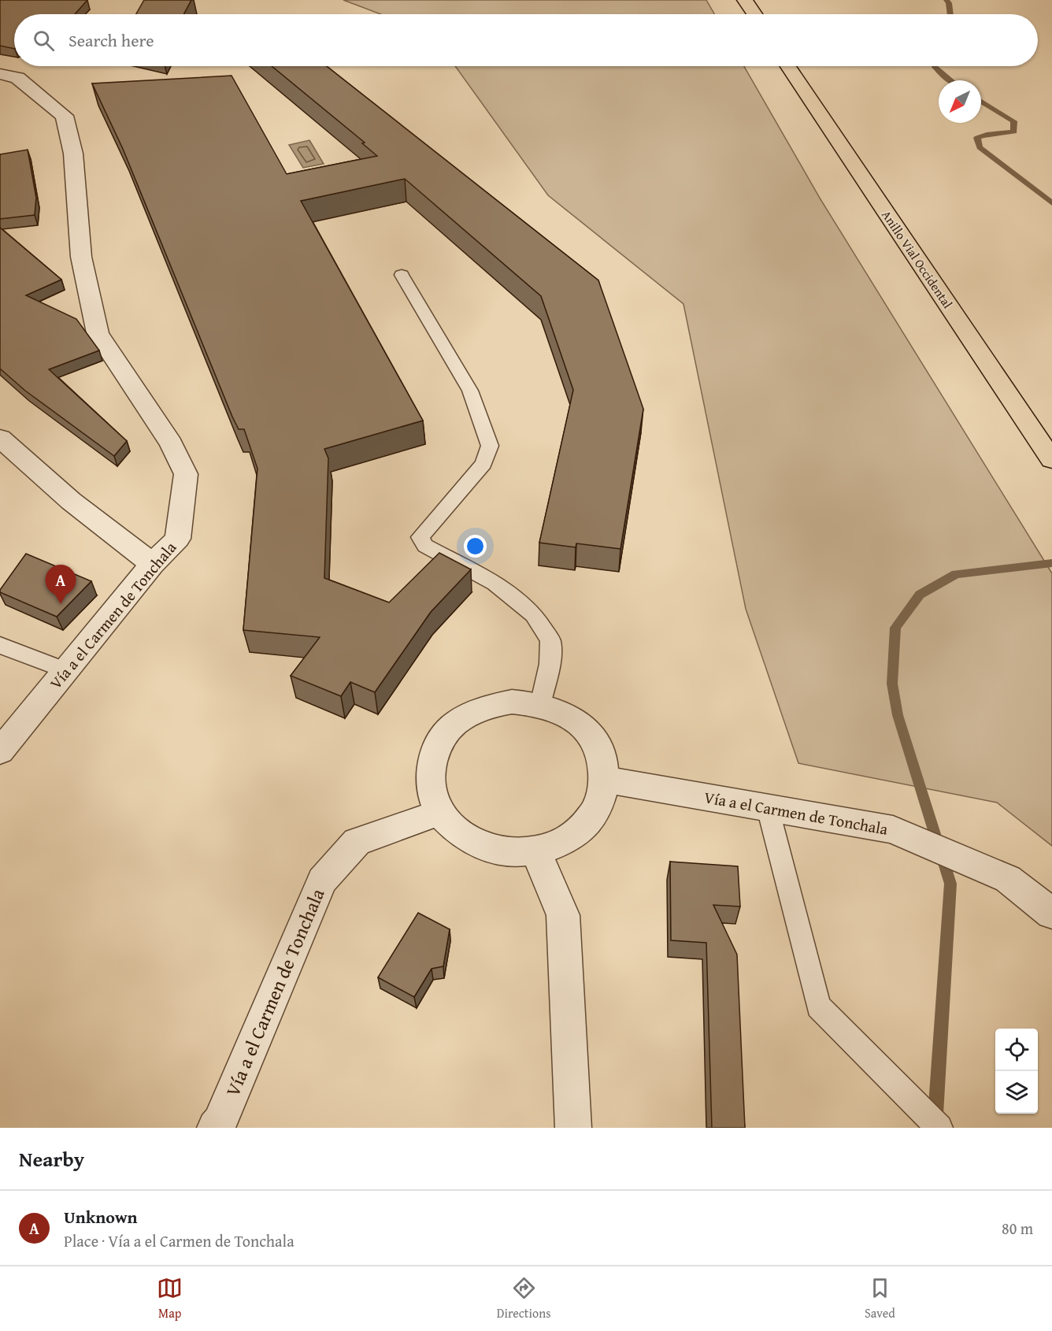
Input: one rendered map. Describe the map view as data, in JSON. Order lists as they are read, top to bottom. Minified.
{"streets":{"highway":["Anillo Vial Occidental"],"street":["Vía a el Carmen de Tonchala"]},"north":"bottom left","page":{"search":"Search here","pins":"A","heading":"Nearby","list":[{"mark":"A","name":"Unknown","note":"Place · Vía a el Carmen de Tonchala","value":"80 m"}],"nav":["Map","Directions","Saved"]}}
